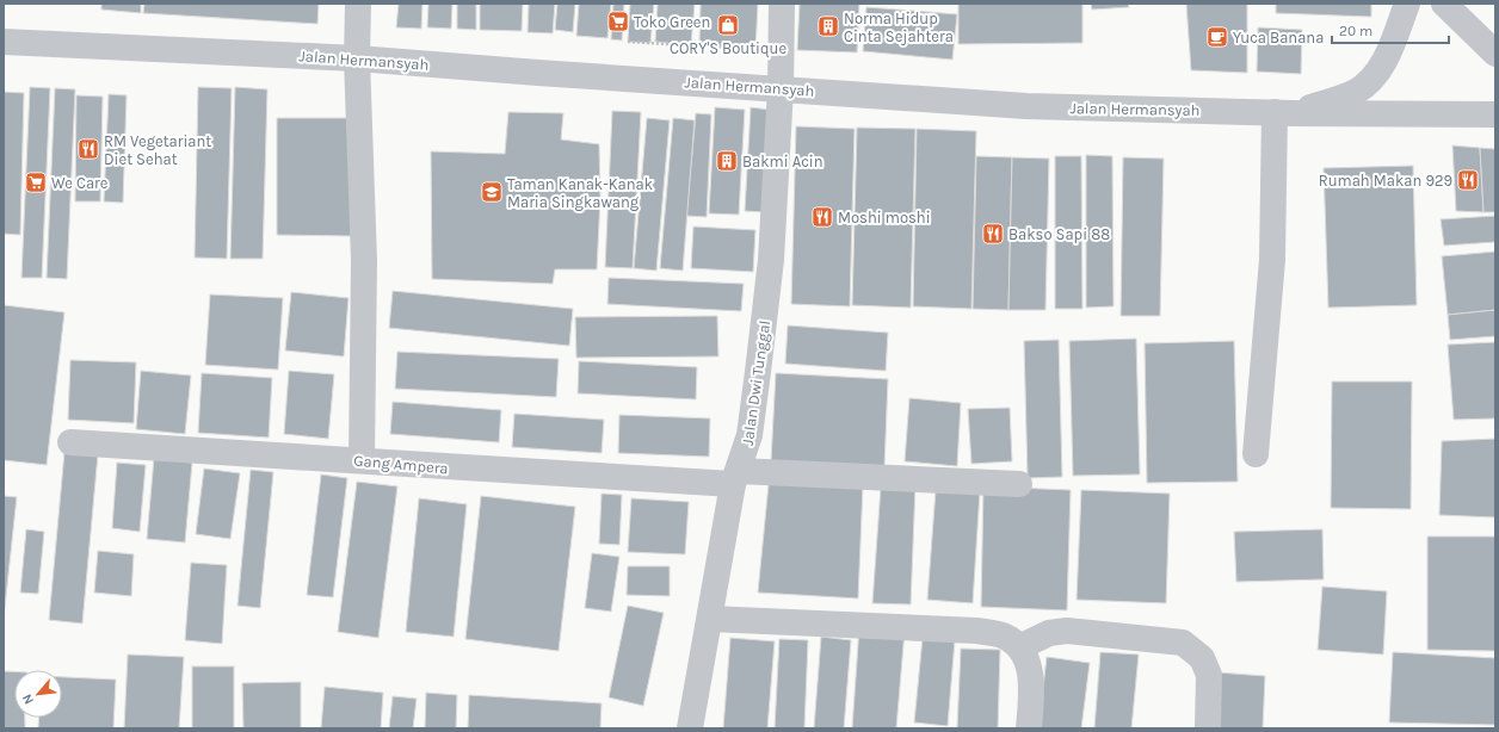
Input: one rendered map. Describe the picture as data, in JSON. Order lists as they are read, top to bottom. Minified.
{"streets":{"street":["Jalan Hermansyah","Jalan Dwi Tunggal","Gang Ampera"]},"crossings":[["Jalan Hermansyah","Jalan Dwi Tunggal"],["Jalan Dwi Tunggal","Gang Ampera"]],"places":{"supermarket":["Toko Green","We Care"],"shop":["CORY'S Boutique"],"building":["Norma Hidup Cinta Sejahtera","Bakmi Acin"],"cafe":["Yuca Banana"],"restaurant":["RM Vegetariant Diet Sehat","Rumah Makan 929","Moshi moshi","Bakso Sapi 88"],"school or university":["Taman Kanak-Kanak Maria Singkawang"]},"scale_bar":"20 m","north":"bottom left"}
